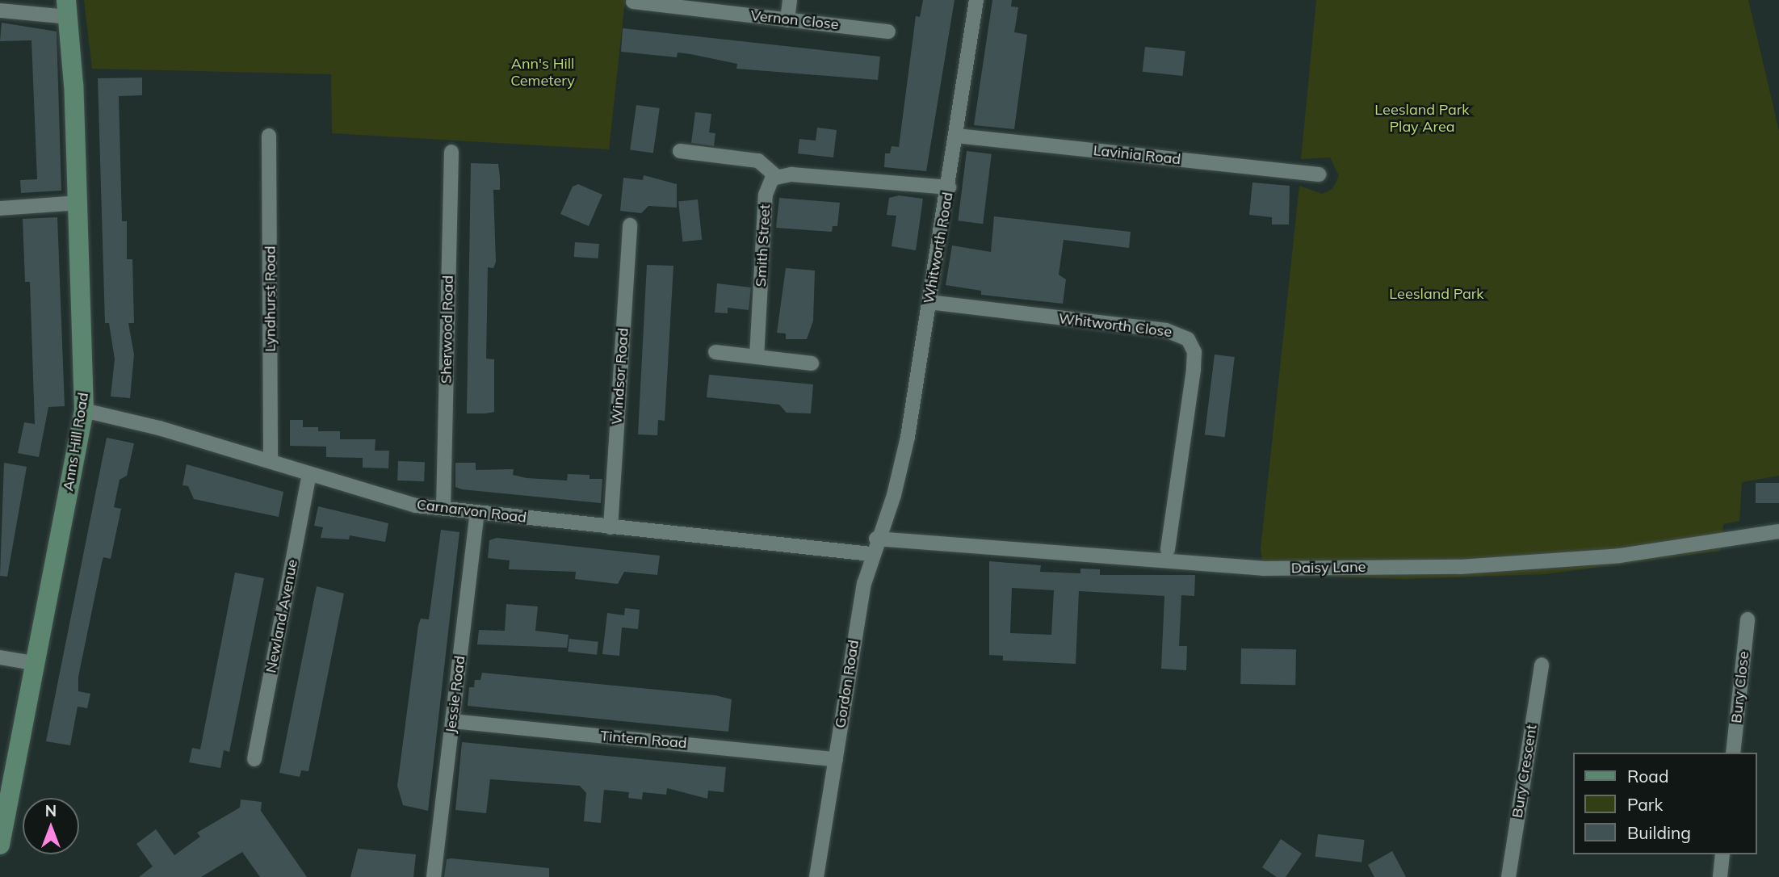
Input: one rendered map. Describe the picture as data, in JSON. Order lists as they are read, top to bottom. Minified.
{"streets":{"street":["Vernon Close","Lavinia Road","Smith Street","Whitworth Road","Lyndhurst Road","Whitworth Close","Sherwood Road","Windsor Road","Anns Hill Road","Carnarvon Road","Daisy Lane","Newland Avenue","Gordon Road","Bury Close","Jessie Road","Tintern Road","Bury Crescent"]},"crossings":[["Lavinia Road","Whitworth Road"],["Whitworth Road","Whitworth Close"],["Whitworth Road","Gordon Road"],["Lyndhurst Road","Carnarvon Road"],["Sherwood Road","Carnarvon Road"],["Windsor Road","Carnarvon Road"],["Anns Hill Road","Carnarvon Road"],["Carnarvon Road","Newland Avenue"],["Carnarvon Road","Gordon Road"],["Carnarvon Road","Jessie Road"],["Daisy Lane","Gordon Road"],["Gordon Road","Tintern Road"],["Jessie Road","Tintern Road"]],"parks":["Ann's Hill Cemetery","Leesland Park Play Area","Leesland Park"],"legend":["Road","Park","Building"],"north":"top"}
